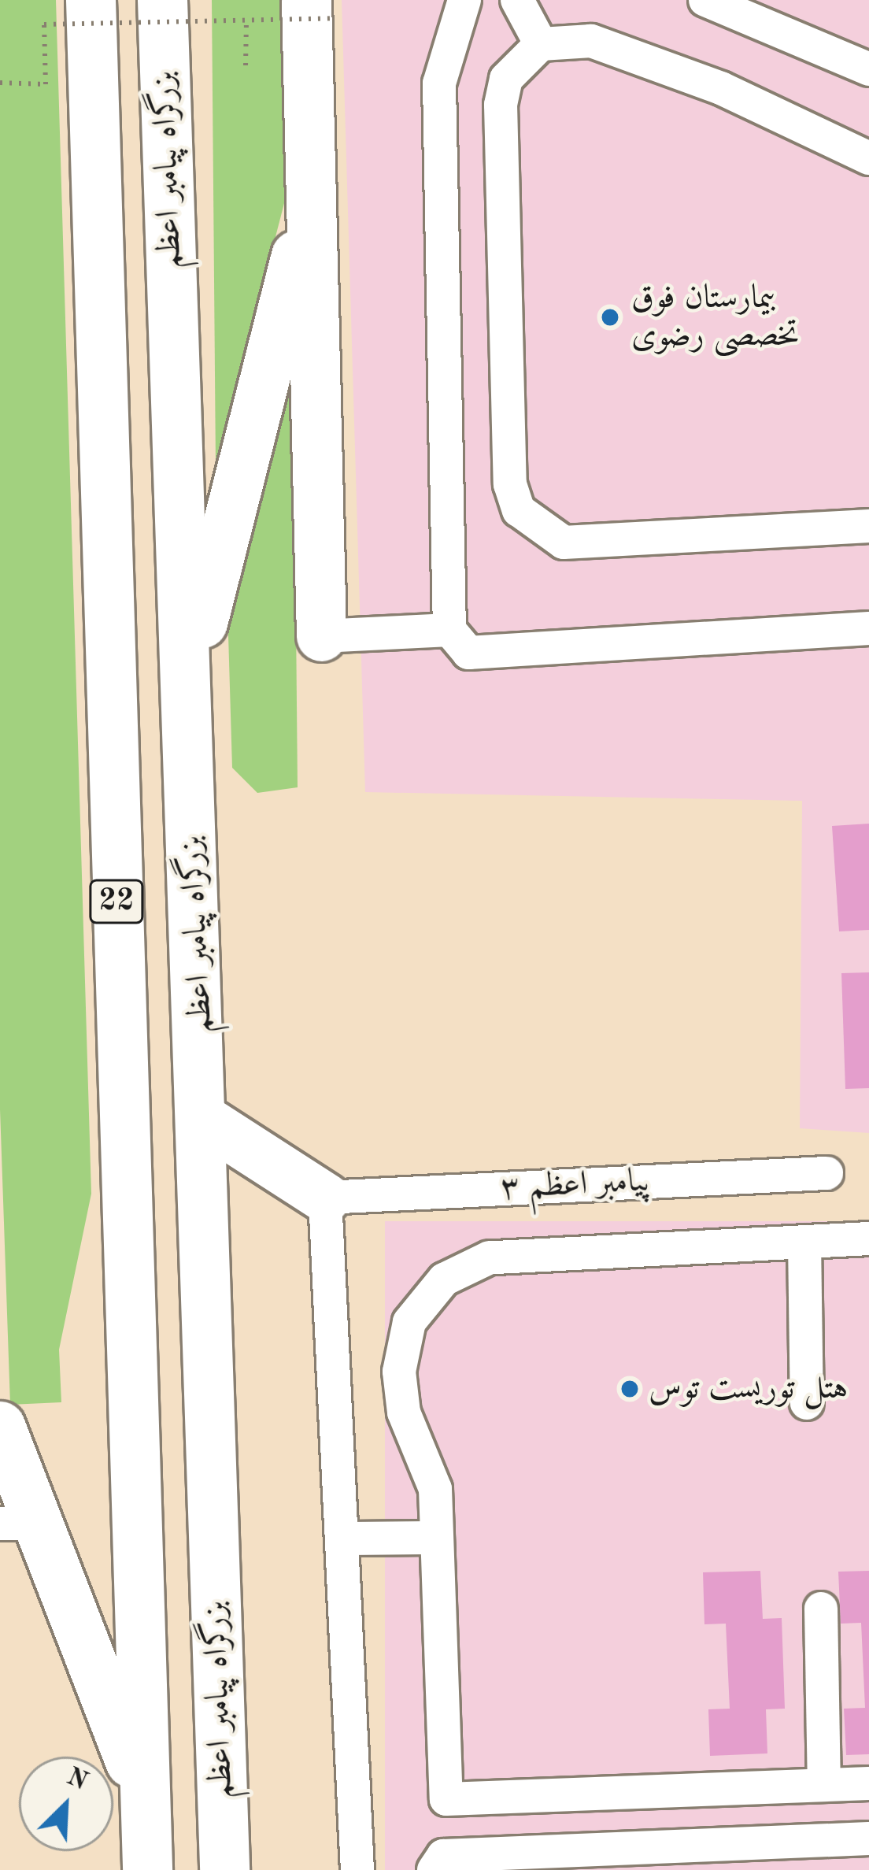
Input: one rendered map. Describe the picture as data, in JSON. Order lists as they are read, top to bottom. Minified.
{"streets":{"highway":["بزرگراه پیامبر اعظم","22"],"street":["پیامبر اعظم ۳"]},"places":["بیمارستان فوق تخصصی رضوی","هتل توریست توس"],"north":"top right"}
